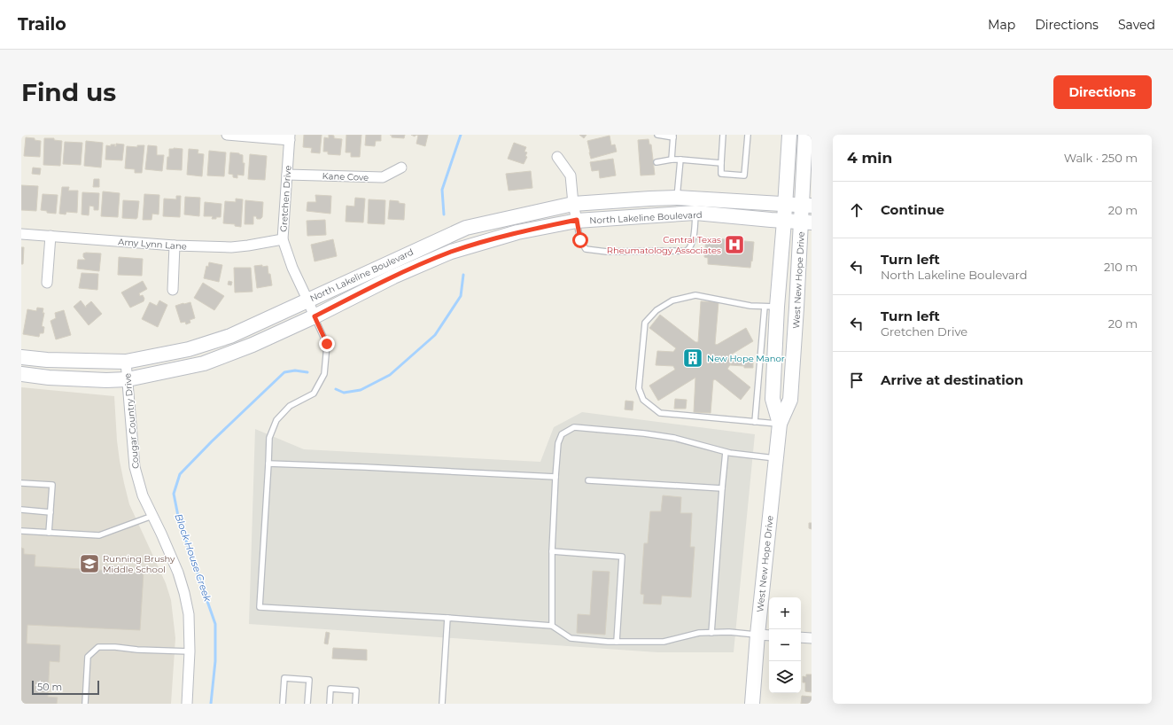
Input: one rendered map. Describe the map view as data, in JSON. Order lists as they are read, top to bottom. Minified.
{"streets":{"main road":["North Lakeline Boulevard","West New Hope Drive"],"street":["Kane Cove","Gretchen Drive","Amy Lynn Lane","Cougar Country Drive"]},"crossings":[["Kane Cove","Gretchen Drive"],["Gretchen Drive","North Lakeline Boulevard"],["Gretchen Drive","Amy Lynn Lane"],["North Lakeline Boulevard","West New Hope Drive"],["North Lakeline Boulevard","Cougar Country Drive"]],"water":["Block House Creek"],"places":{"hospital":["Central Texas Rheumatology Associates"],"building":["New Hope Manor"],"school or university":["Running Brushy Middle School"]},"scale_bar":"50 m","page":{"header":"Trailo","nav":["Map","Directions","Saved"],"buttons":"Directions","title":"Find us","heading":["4 min","Walk · 250 m"],"list":[["Continue","20 m"],["Turn left","North Lakeline Boulevard","210 m"],["Turn left","Gretchen Drive","20 m"],"Arrive at destination"],"map_buttons":["+","−"],"scale":"50 m"}}
